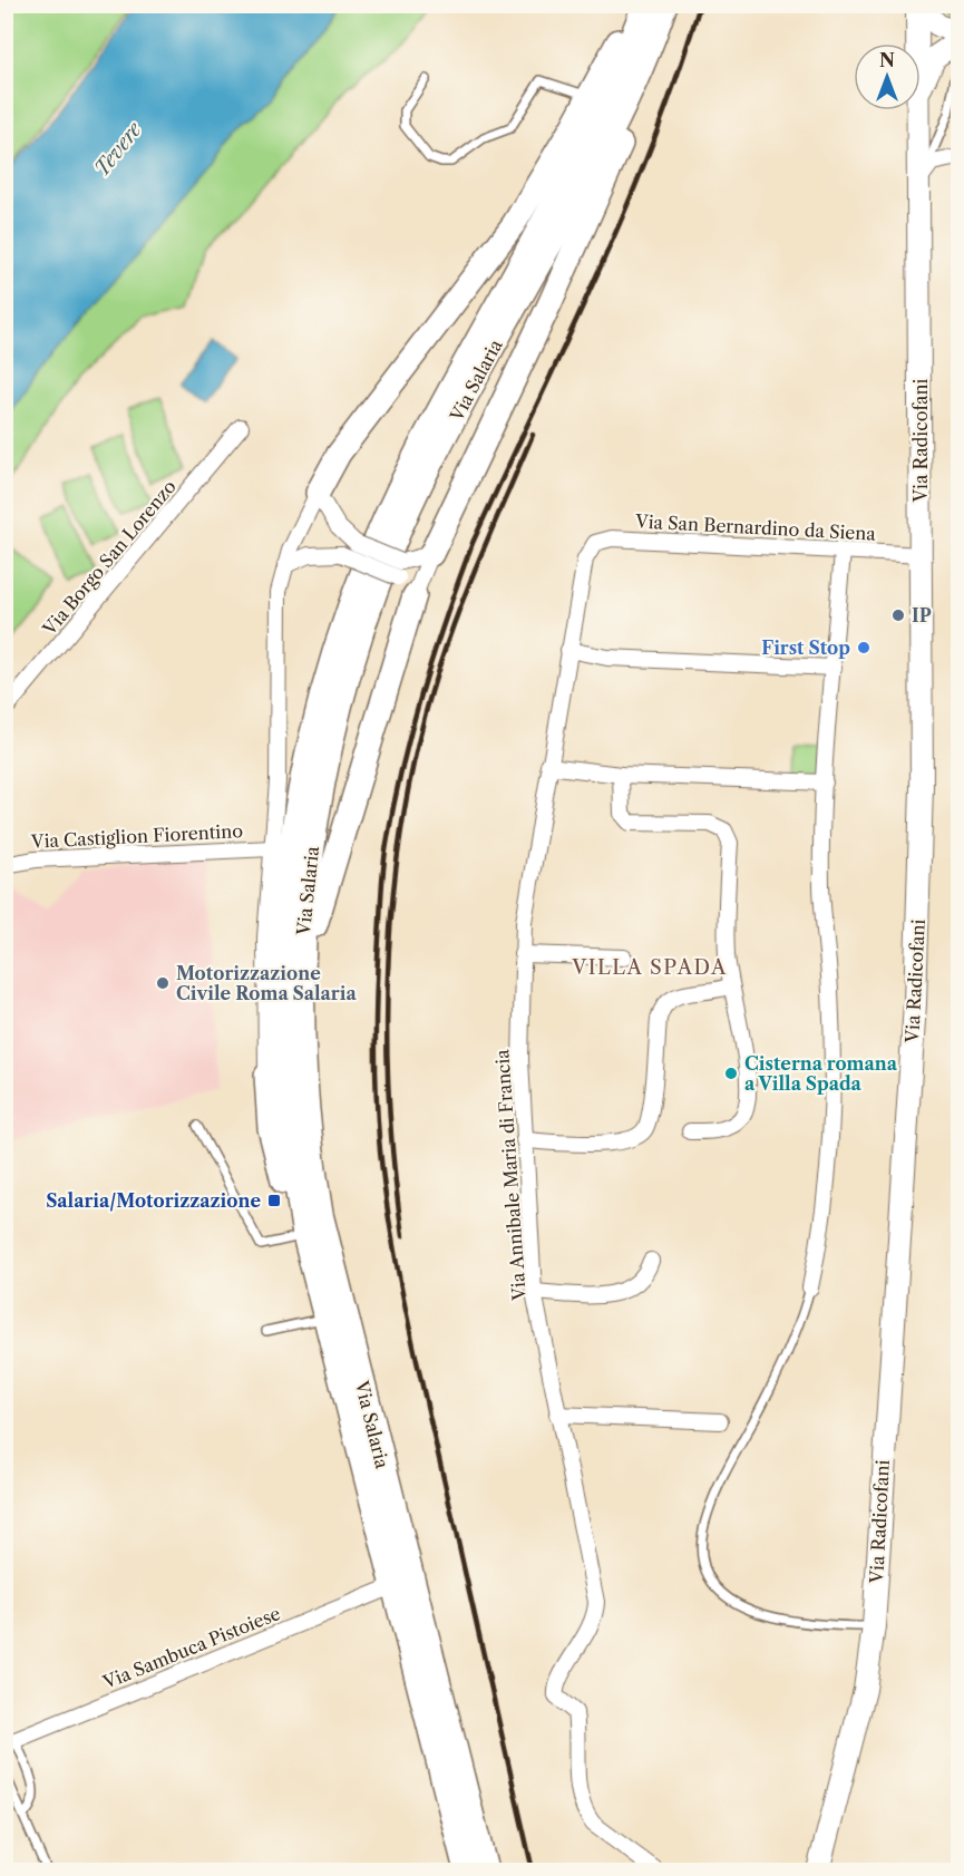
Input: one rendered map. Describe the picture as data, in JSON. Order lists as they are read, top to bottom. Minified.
{"streets":{"main road":["Via Salaria"],"street":["Via Radicofani","Via San Bernardino da Siena","Via Borgo San Lorenzo","Via Castiglion Fiorentino","Via Annibale Maria di Francia","Via Sambuca Pistoiese"]},"crossings":[["Via Salaria","Via Castiglion Fiorentino"],["Via Salaria","Via Sambuca Pistoiese"],["Via Radicofani","Via San Bernardino da Siena"],["Via San Bernardino da Siena","Via Annibale Maria di Francia"]],"districts":["VILLA SPADA"],"water":["Tevere"],"places":{"other":["IP","First Stop","Motorizzazione Civile Roma Salaria","Cisterna romana a Villa Spada"],"transit":["Salaria/Motorizzazione"]},"north":"top"}
